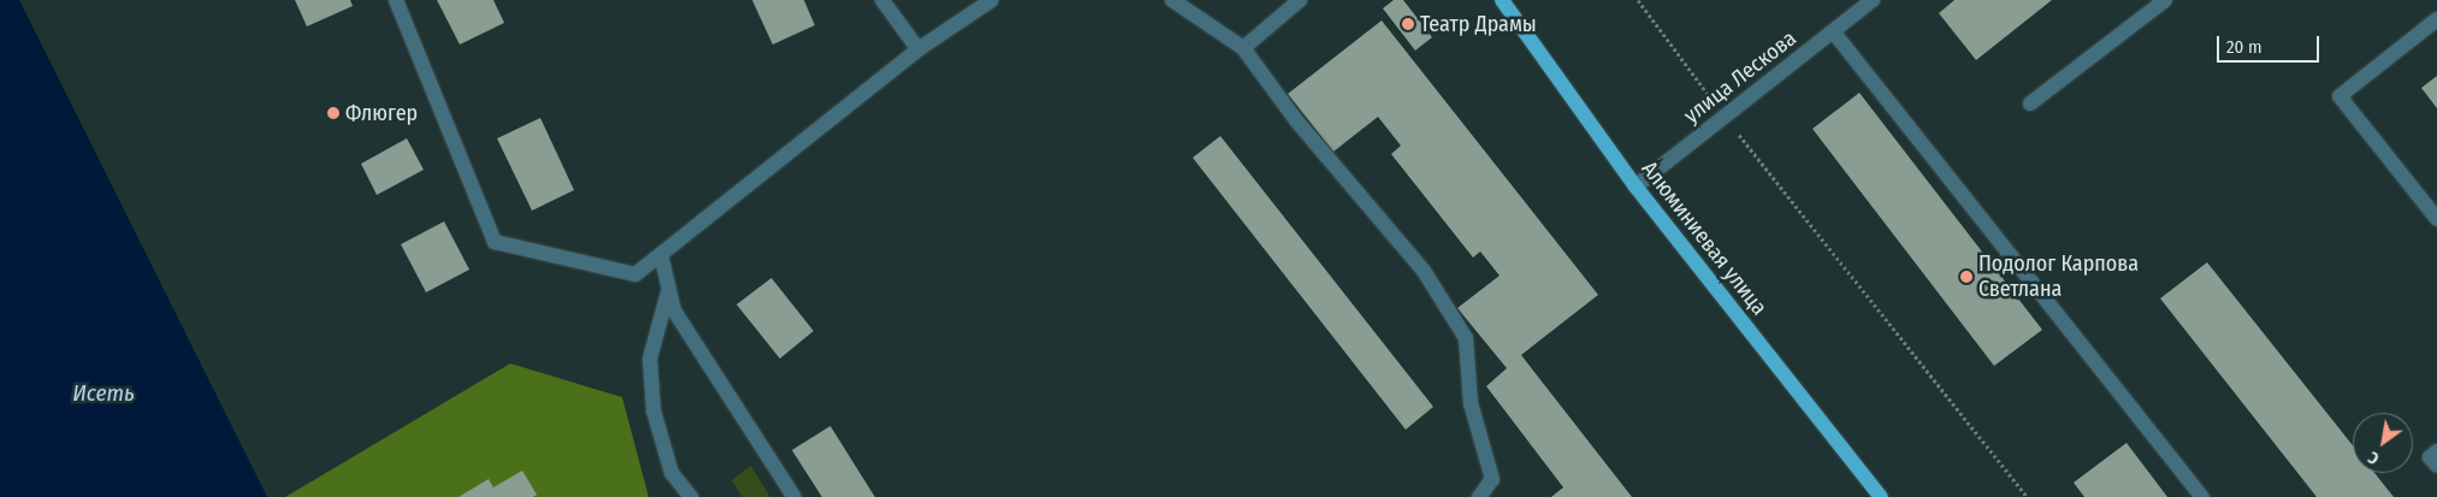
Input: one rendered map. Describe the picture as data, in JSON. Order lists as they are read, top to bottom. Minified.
{"streets":{"main road":["Алюминиевая улица"],"street":["улица Лескова"]},"crossings":[["улица Лескова","Алюминиевая улица"]],"water":["Исеть"],"places":["Театр Драмы","Флюгер","Подолог Карпова Светлана"],"scale_bar":"20 m","north":"bottom left"}
